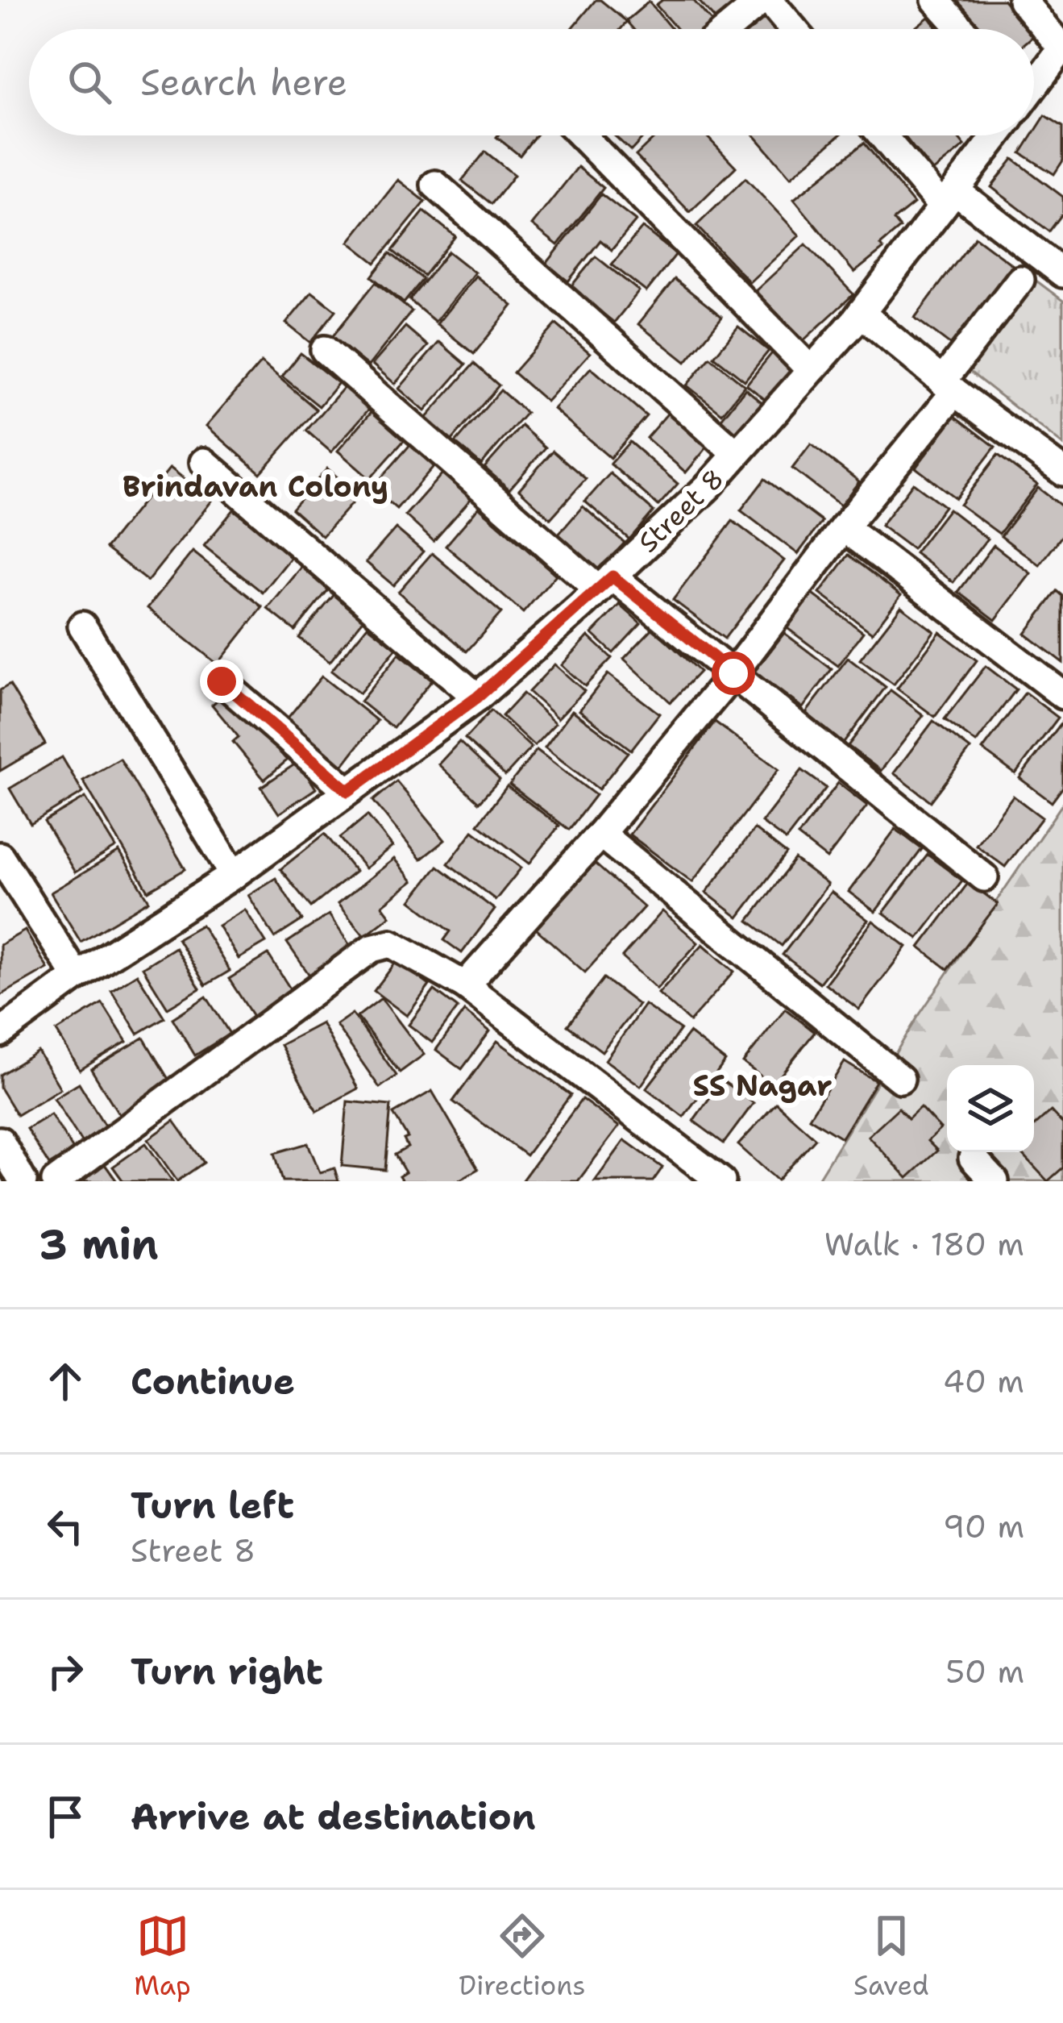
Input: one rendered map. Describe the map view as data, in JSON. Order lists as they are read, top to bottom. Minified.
{"streets":{"street":["Street 8"]},"districts":["Brindavan Colony","SS Nagar"],"page":{"search":"Search here","heading":["3 min","Walk · 180 m"],"list":[["Continue","40 m"],["Turn left","Street 8","90 m"],["Turn right","50 m"],"Arrive at destination"],"nav":["Map","Directions","Saved"]}}
